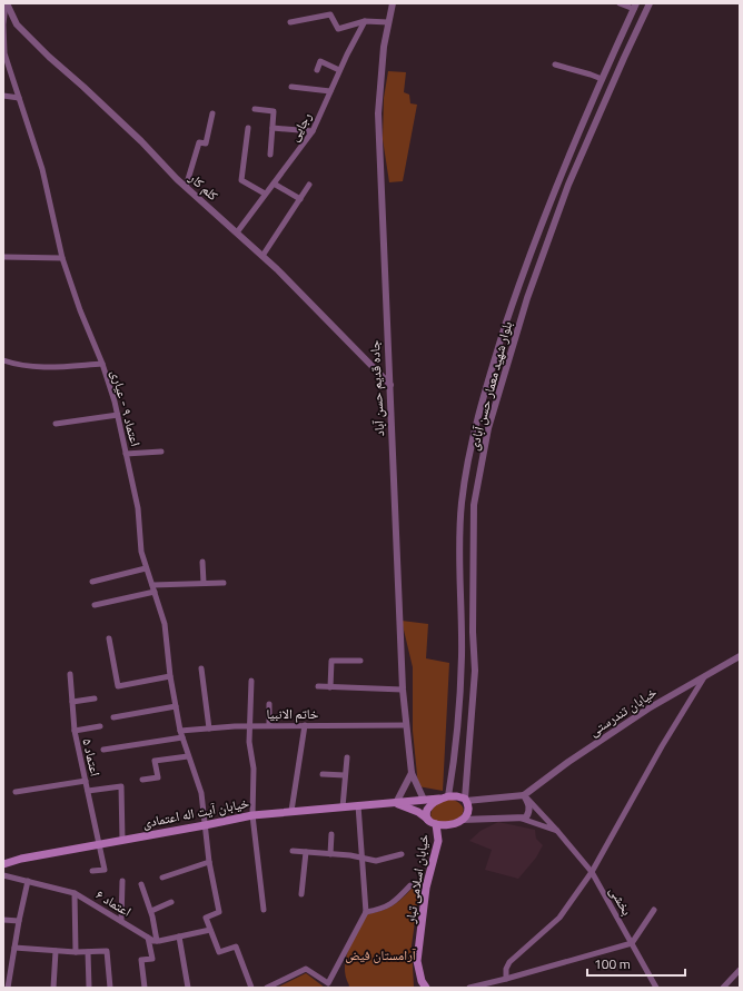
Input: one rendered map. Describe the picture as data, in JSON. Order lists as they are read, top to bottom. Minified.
{"streets":{"main road":["خیابان آیت اله اعتمادی","خیابان اسلامی تبار"],"street":["رجایی","کلم کار","بلوار شهید معمار حسن آبادی","جاده قدیم حسن آباد","اعتماد ۹ - عیاری","خیابان تندرستی","خاتم الانبیا","اعتماد ۵","بخشی","اعتماد ۶"]},"crossings":[["رجایی","کلم کار"],["کلم کار","جاده قدیم حسن آباد"],["کلم کار","اعتماد ۹ - عیاری"],["بلوار شهید معمار حسن آبادی","خیابان آیت اله اعتمادی"],["بلوار شهید معمار حسن آبادی","خیابان اسلامی تبار"],["جاده قدیم حسن آباد","خاتم الانبیا"],["جاده قدیم حسن آباد","خیابان آیت اله اعتمادی"],["اعتماد ۹ - عیاری","خاتم الانبیا"],["اعتماد ۹ - عیاری","خیابان آیت اله اعتمادی"],["خیابان تندرستی","بخشی"],["اعتماد ۵","خیابان آیت اله اعتمادی"],["خیابان آیت اله اعتمادی","خیابان اسلامی تبار"]],"parks":["آرامستان فیض"],"scale_bar":"100 m"}
